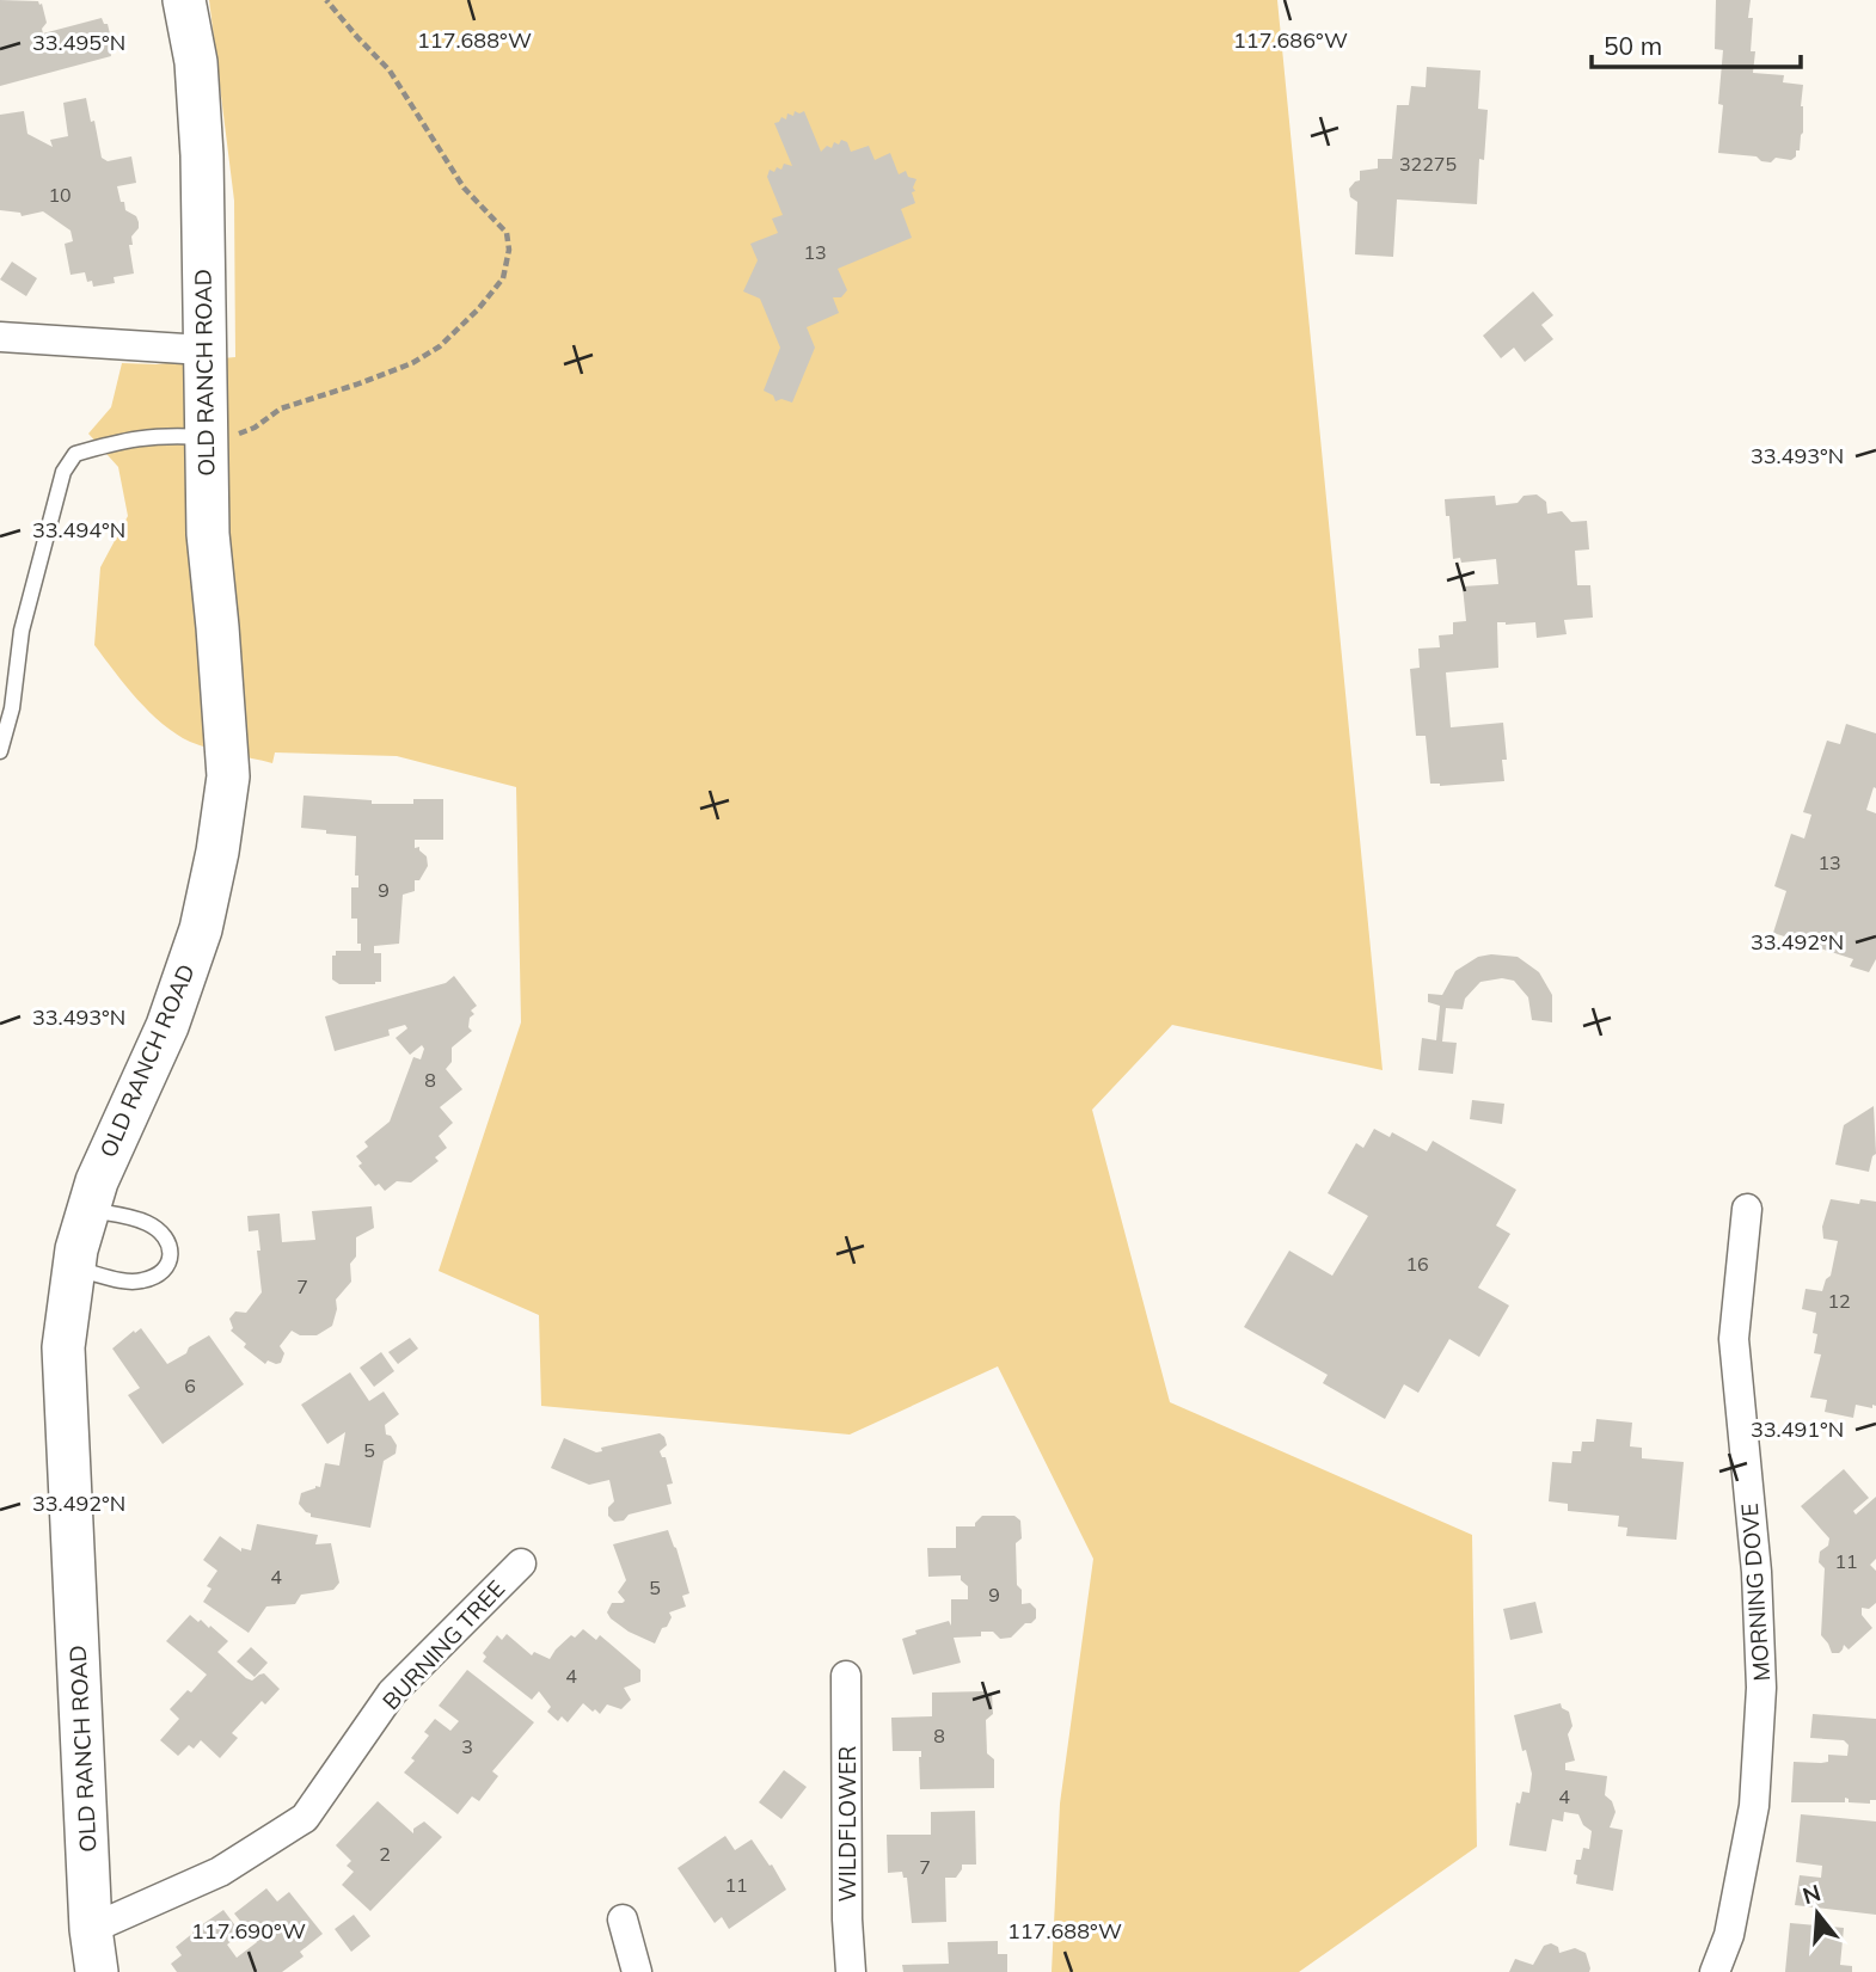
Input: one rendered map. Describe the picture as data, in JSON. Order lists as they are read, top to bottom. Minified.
{"streets":{"street":["OLD RANCH ROAD","MORNING DOVE","BURNING TREE","WILDFLOWER"]},"crossings":[["OLD RANCH ROAD","BURNING TREE"]],"house_numbers":["32275","10","13","13","9","8","16","7","12","6","5","11","4","5","9","4","8","3","4","2","7","11"],"scale_bar":"50 m","north":"top","coordinates":["117.688°W","117.686°W","33.495°N","33.493°N","33.494°N","33.492°N","33.491°N","117.690°W"]}
